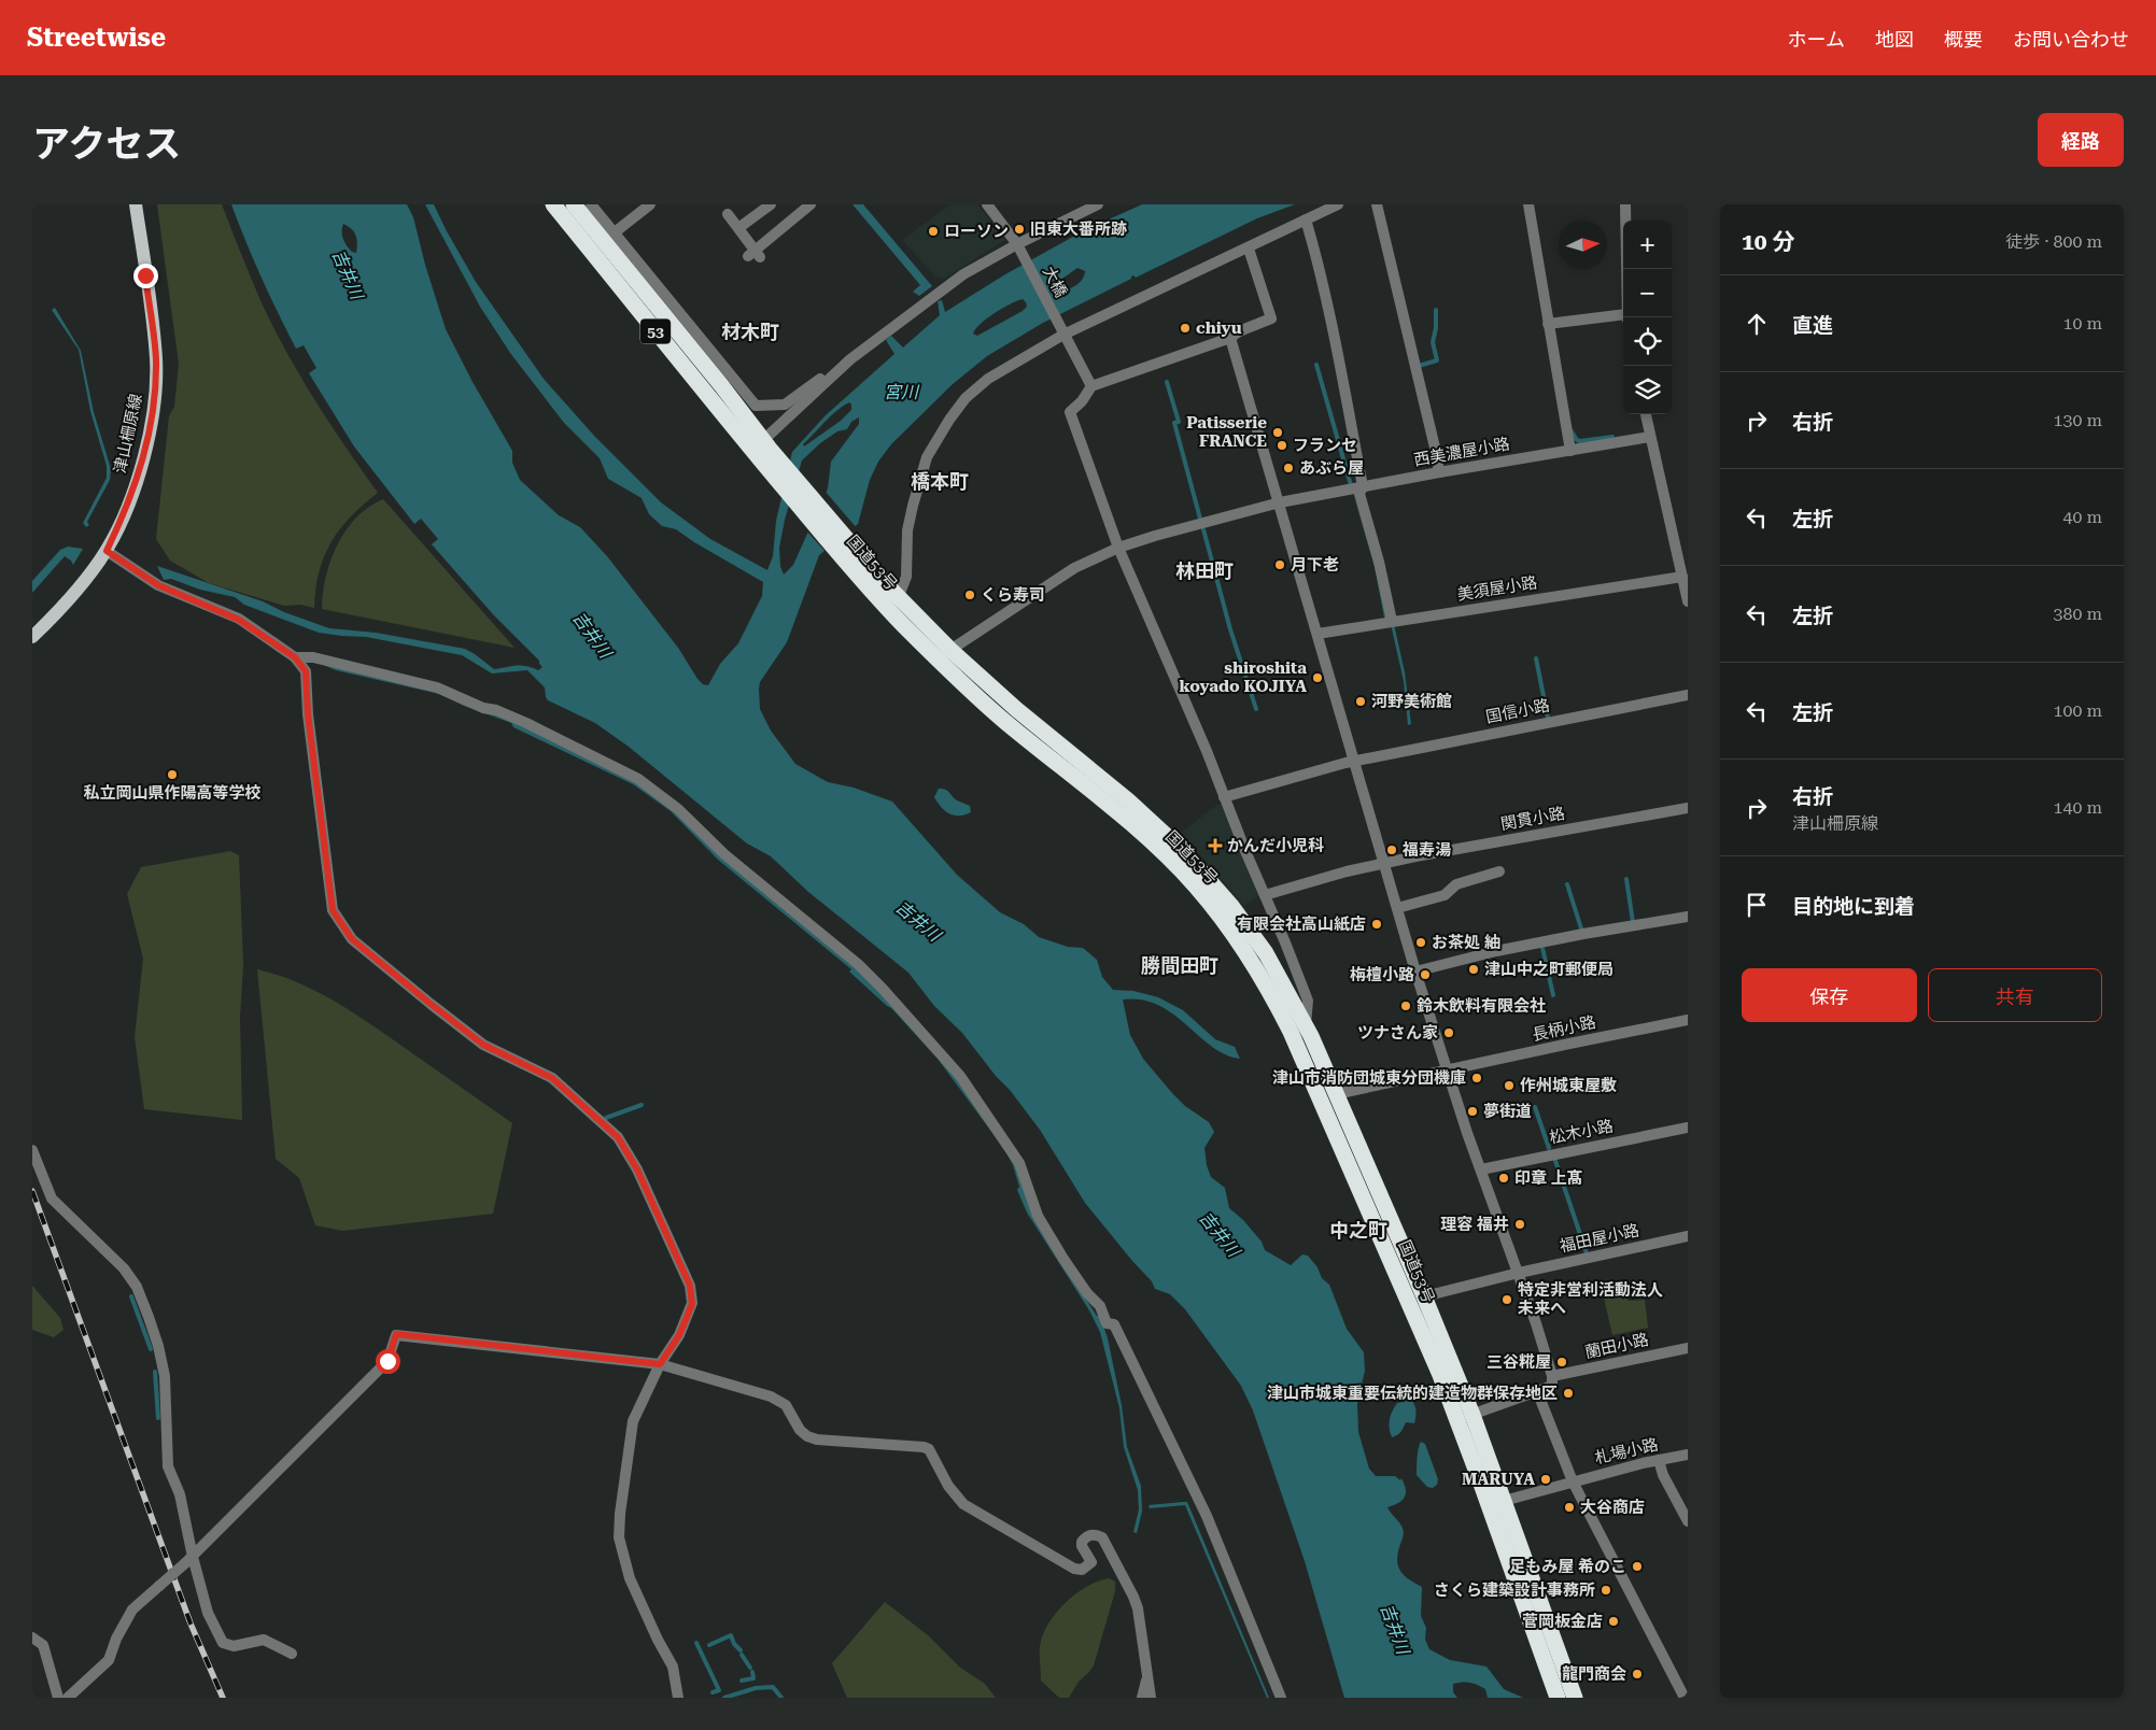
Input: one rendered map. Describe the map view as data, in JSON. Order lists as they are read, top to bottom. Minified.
{"streets":{"highway":["53","国道53号"],"main road":["津山柵原線"],"street":["大橋","西美濃屋小路","美須屋小路","国信小路","関貫小路","長柄小路","松木小路","福田屋小路","蘭田小路","札場小路"]},"crossings":[["西美濃屋小路","国道53号"],["国道53号","長柄小路"],["国道53号","福田屋小路"],["国道53号","札場小路"]],"districts":["材木町","橋本町","林田町","勝間田町","中之町"],"water":["吉井川","宮川"],"places":{"other":["旧東大番所跡","ローソン","chiyu","Patisserie FRANCE","フランセ","あぶら屋","月下老","くら寿司","shiroshita koyado KOJIYA","河野美術館","私立岡山県作陽高等学校","福寿湯","有限会社高山紙店","お茶処 紬","津山中之町郵便局","栴檀小路","鈴木飲料有限会社","ツナさん家","津山市消防団城東分団機庫","作州城東屋敷","夢街道","印章 上髙","理容 福井","特定非営利活動法人 未来へ","三谷糀屋","津山市城東重要伝統的建造物群保存地区","MARUYA","大谷商店","足もみ屋 希のこ","さくら建築設計事務所","菅岡板金店","龍門商会"],"health":["かんだ小児科"]},"north":"right","page":{"header":"Streetwise","nav":["ホーム","地図","概要","お問い合わせ"],"title":"アクセス","buttons":["経路",["保存","共有"]],"heading":["10 分","徒歩 · 800 m"],"map_buttons":["+","−"],"list":[["直進","10 m"],["右折","130 m"],["左折","40 m"],["左折","380 m"],["左折","100 m"],["右折","津山柵原線","140 m"],"目的地に到着"]}}
